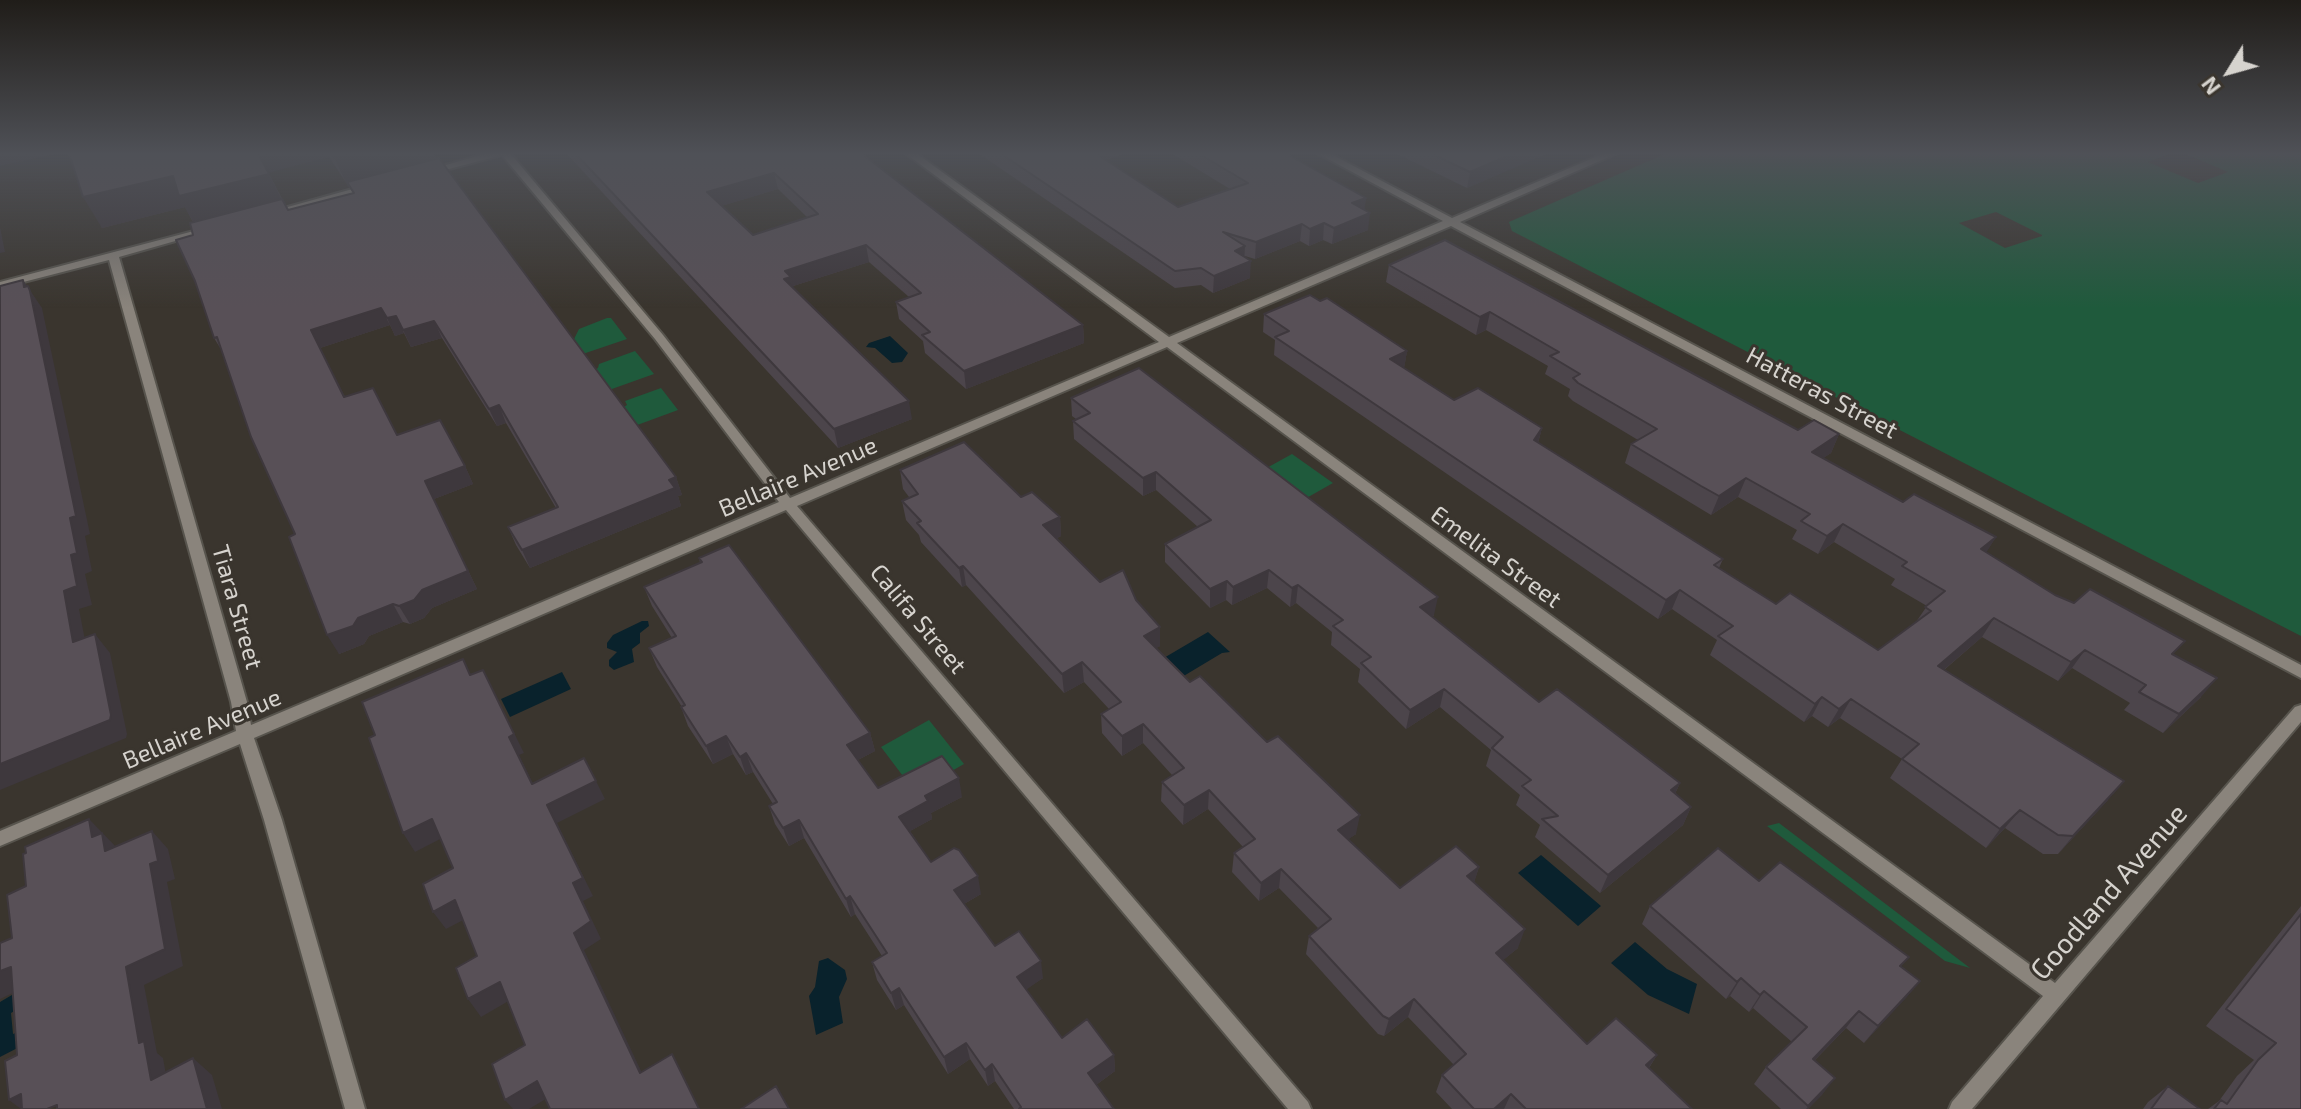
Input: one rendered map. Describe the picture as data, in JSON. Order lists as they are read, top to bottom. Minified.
{"streets":{"street":["Hatteras Street","Bellaire Avenue","Emelita Street","Tiara Street","Califa Street","Goodland Avenue"]},"crossings":[["Hatteras Street","Bellaire Avenue"],["Bellaire Avenue","Emelita Street"],["Bellaire Avenue","Tiara Street"],["Bellaire Avenue","Califa Street"],["Emelita Street","Goodland Avenue"]],"north":"bottom left"}
